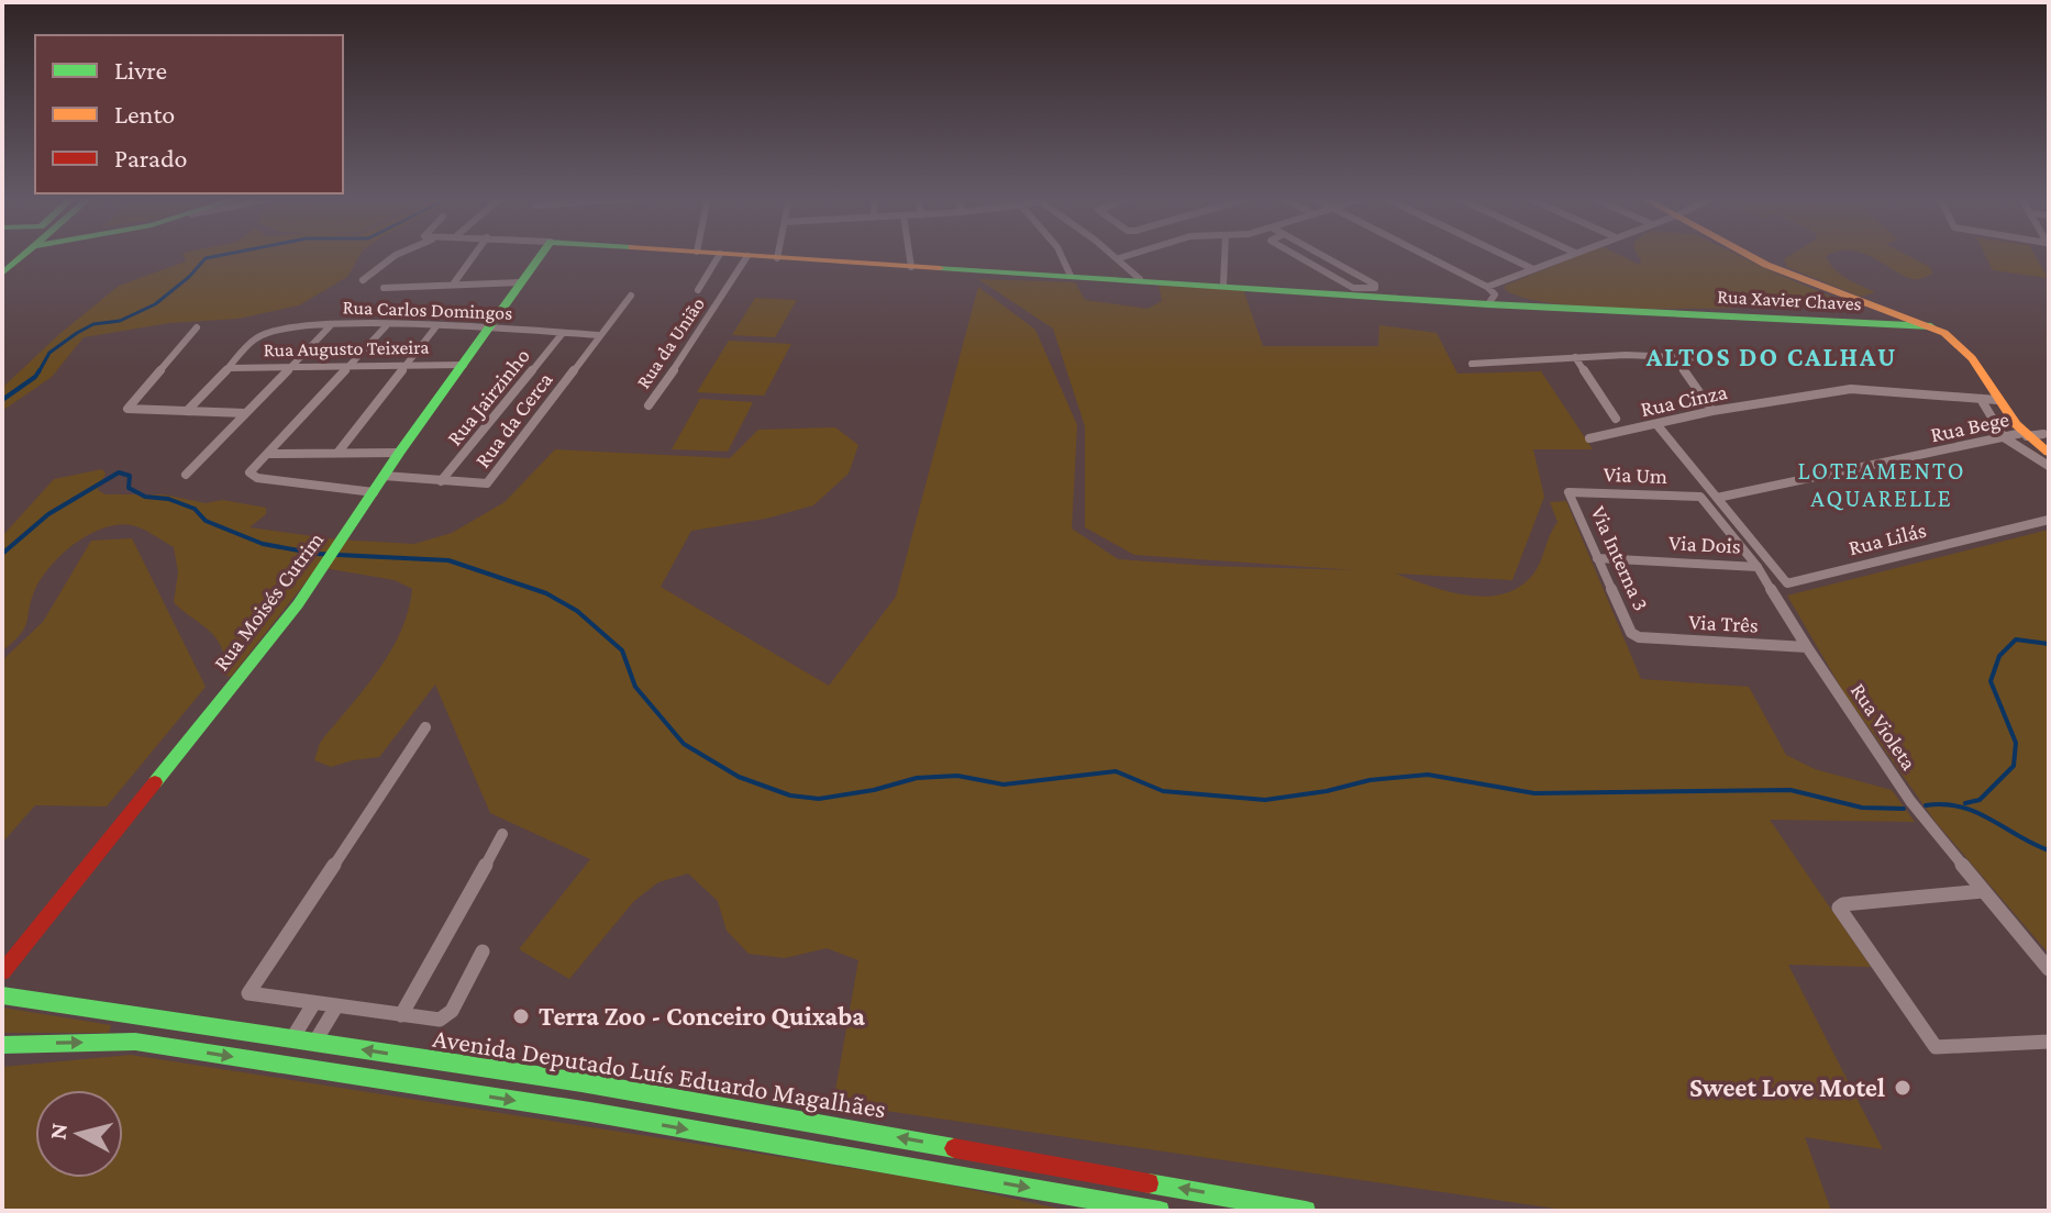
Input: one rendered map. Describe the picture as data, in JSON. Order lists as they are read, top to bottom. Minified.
{"streets":{"street":["Rua Xavier Chaves","Rua Carlos Domingos","Rua da União","Rua Augusto Teixeira","Rua Jairzinho","Rua Cinza","Rua da Cerca","Rua Bege","Via Um","Rua Lilás","Via Dois","Via Interna 3","Rua Moisés Cutrim","Via Três","Rua Violeta","Avenida Deputado Luís Eduardo Magalhães"]},"crossings":[["Rua Xavier Chaves","Rua da União"],["Rua Carlos Domingos","Rua Augusto Teixeira"],["Rua Carlos Domingos","Rua Jairzinho"],["Rua Carlos Domingos","Rua da Cerca"],["Rua Carlos Domingos","Rua Moisés Cutrim"],["Rua Augusto Teixeira","Rua Moisés Cutrim"],["Rua Jairzinho","Rua da Cerca"],["Rua da Cerca","Rua Moisés Cutrim"],["Rua Bege","Rua Lilás"],["Via Um","Via Interna 3"],["Via Um","Rua Violeta"],["Via Dois","Via Interna 3"],["Via Dois","Rua Violeta"],["Via Interna 3","Via Três"],["Via Três","Rua Violeta"]],"districts":["ALTOS DO CALHAU","LOTEAMENTO AQUARELLE"],"places":["Terra Zoo - Conceiro Quixaba","Sweet Love Motel"],"legend":["Livre","Lento","Parado"],"north":"left"}
